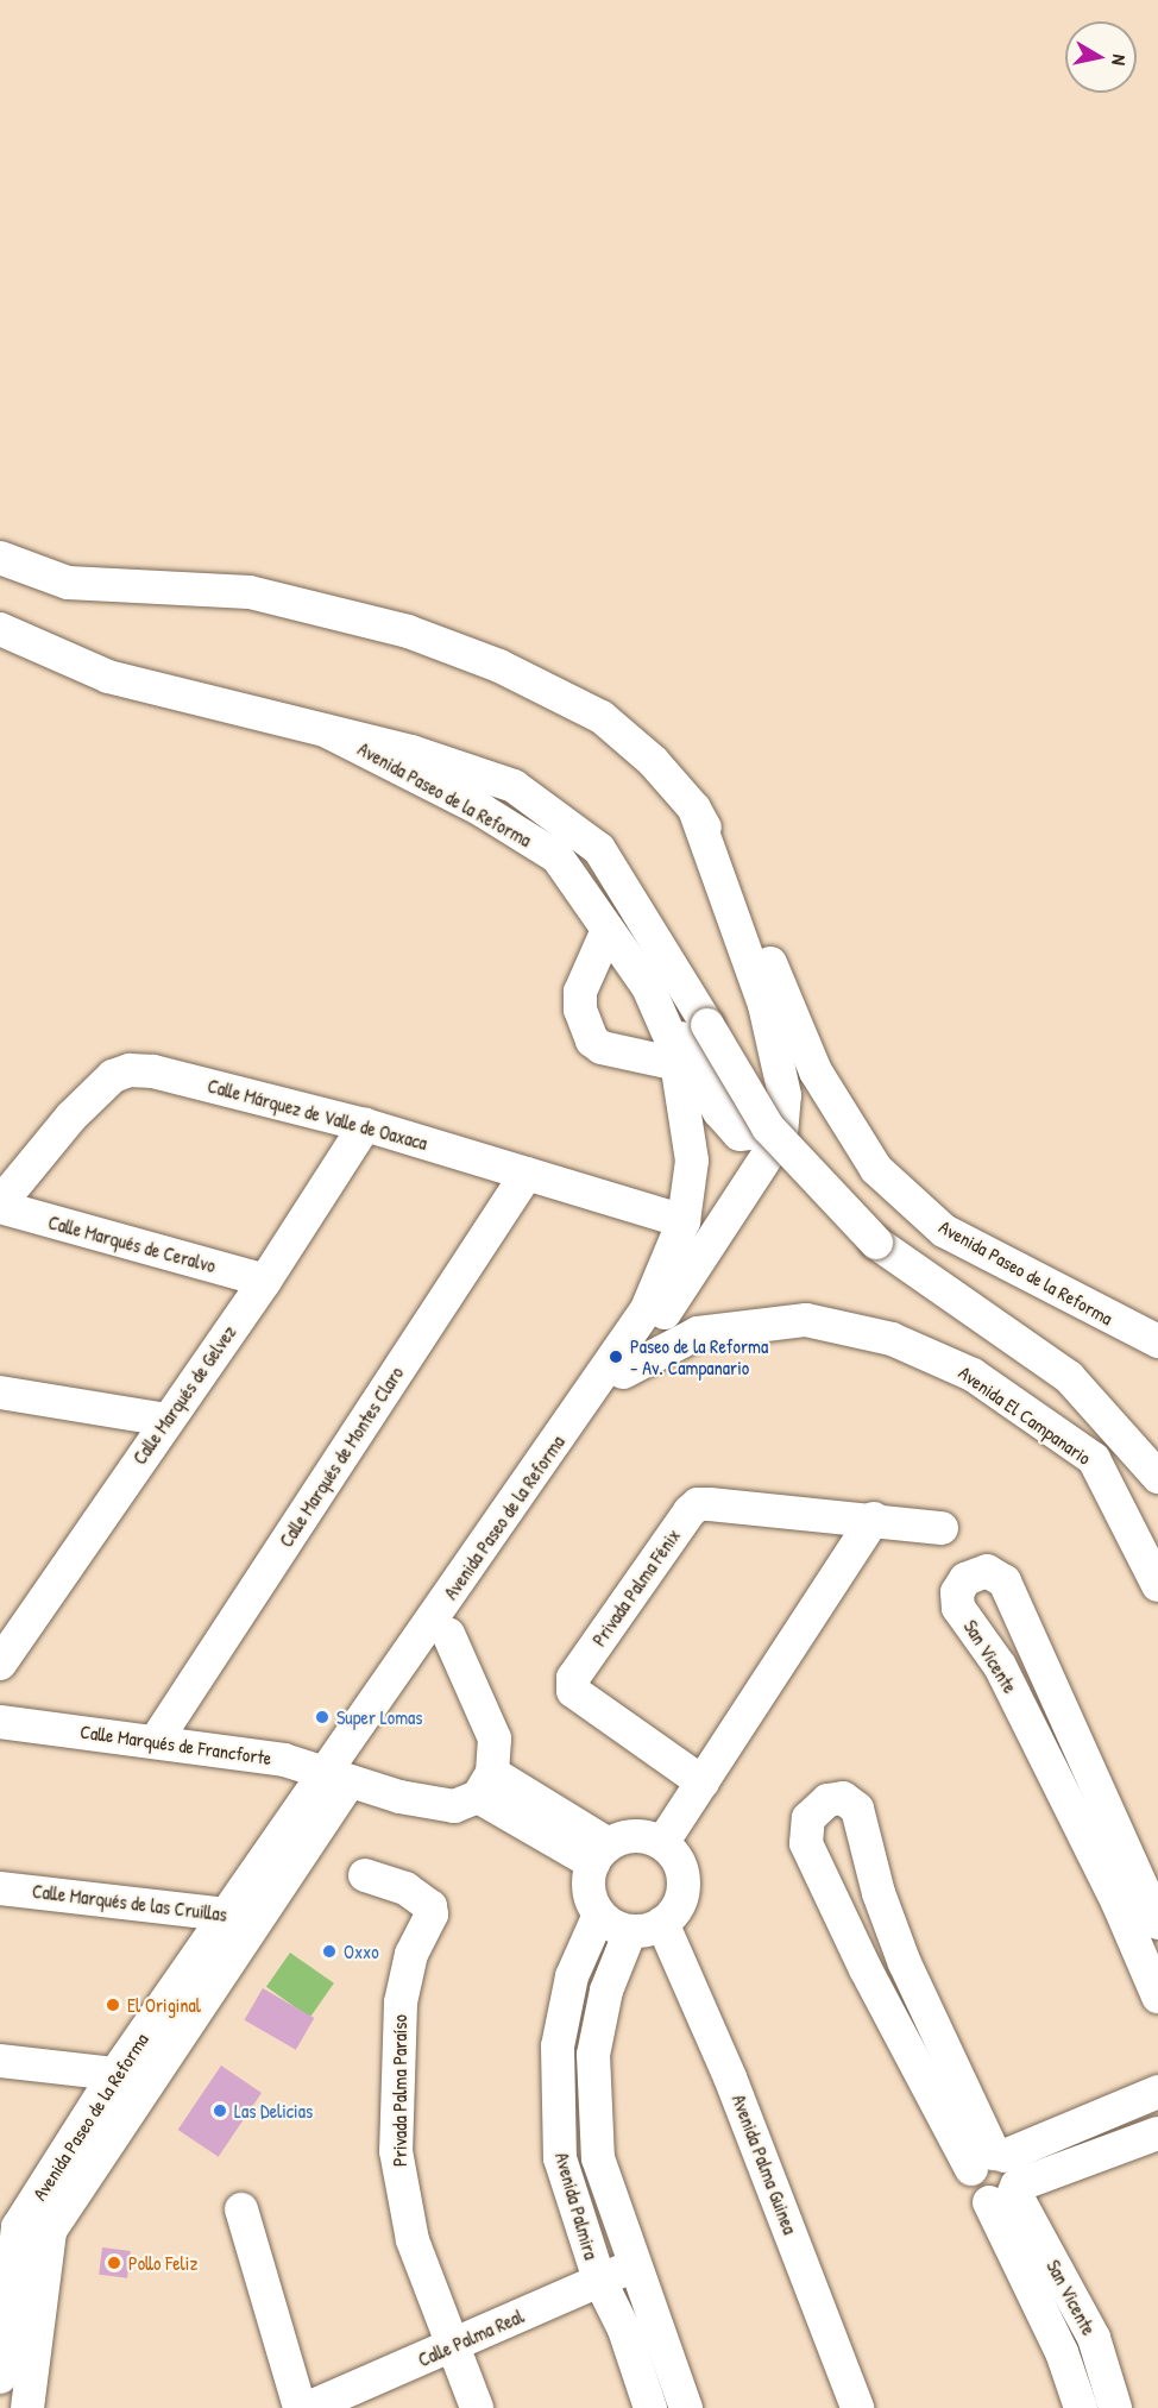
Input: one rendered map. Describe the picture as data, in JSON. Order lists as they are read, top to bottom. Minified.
{"streets":{"street":["Avenida Paseo de la Reforma","Calle Márquez de Valle de Oaxaca","Calle Marqués de Ceralvo","Calle Marqués de Gelvez","Avenida El Campanario","Calle Marqués de Montes Claro","Privada Palma Fénix","San Vicente","Calle Marqués de Francforte","Calle Marqués de las Cruillas","Privada Palma Paraíso","Avenida Palma Guinea","Avenida Palmira","Calle Palma Real"]},"crossings":[["Avenida Paseo de la Reforma","Calle Márquez de Valle de Oaxaca"],["Avenida Paseo de la Reforma","Avenida El Campanario"],["Avenida Paseo de la Reforma","Calle Marqués de Francforte"],["Avenida Paseo de la Reforma","Calle Marqués de las Cruillas"],["Calle Márquez de Valle de Oaxaca","Calle Marqués de Ceralvo"],["Calle Márquez de Valle de Oaxaca","Calle Marqués de Gelvez"],["Calle Márquez de Valle de Oaxaca","Calle Marqués de Montes Claro"],["Calle Marqués de Ceralvo","Calle Marqués de Gelvez"],["Calle Marqués de Montes Claro","Calle Marqués de Francforte"],["Privada Palma Paraíso","Calle Palma Real"],["Avenida Palma Guinea","Avenida Palmira"],["Avenida Palmira","Calle Palma Real"]],"places":["Paseo de la Reforma - Av. Campanario","Super Lomas","Oxxo","El Original","Las Delicias","Pollo Feliz"],"north":"right"}
